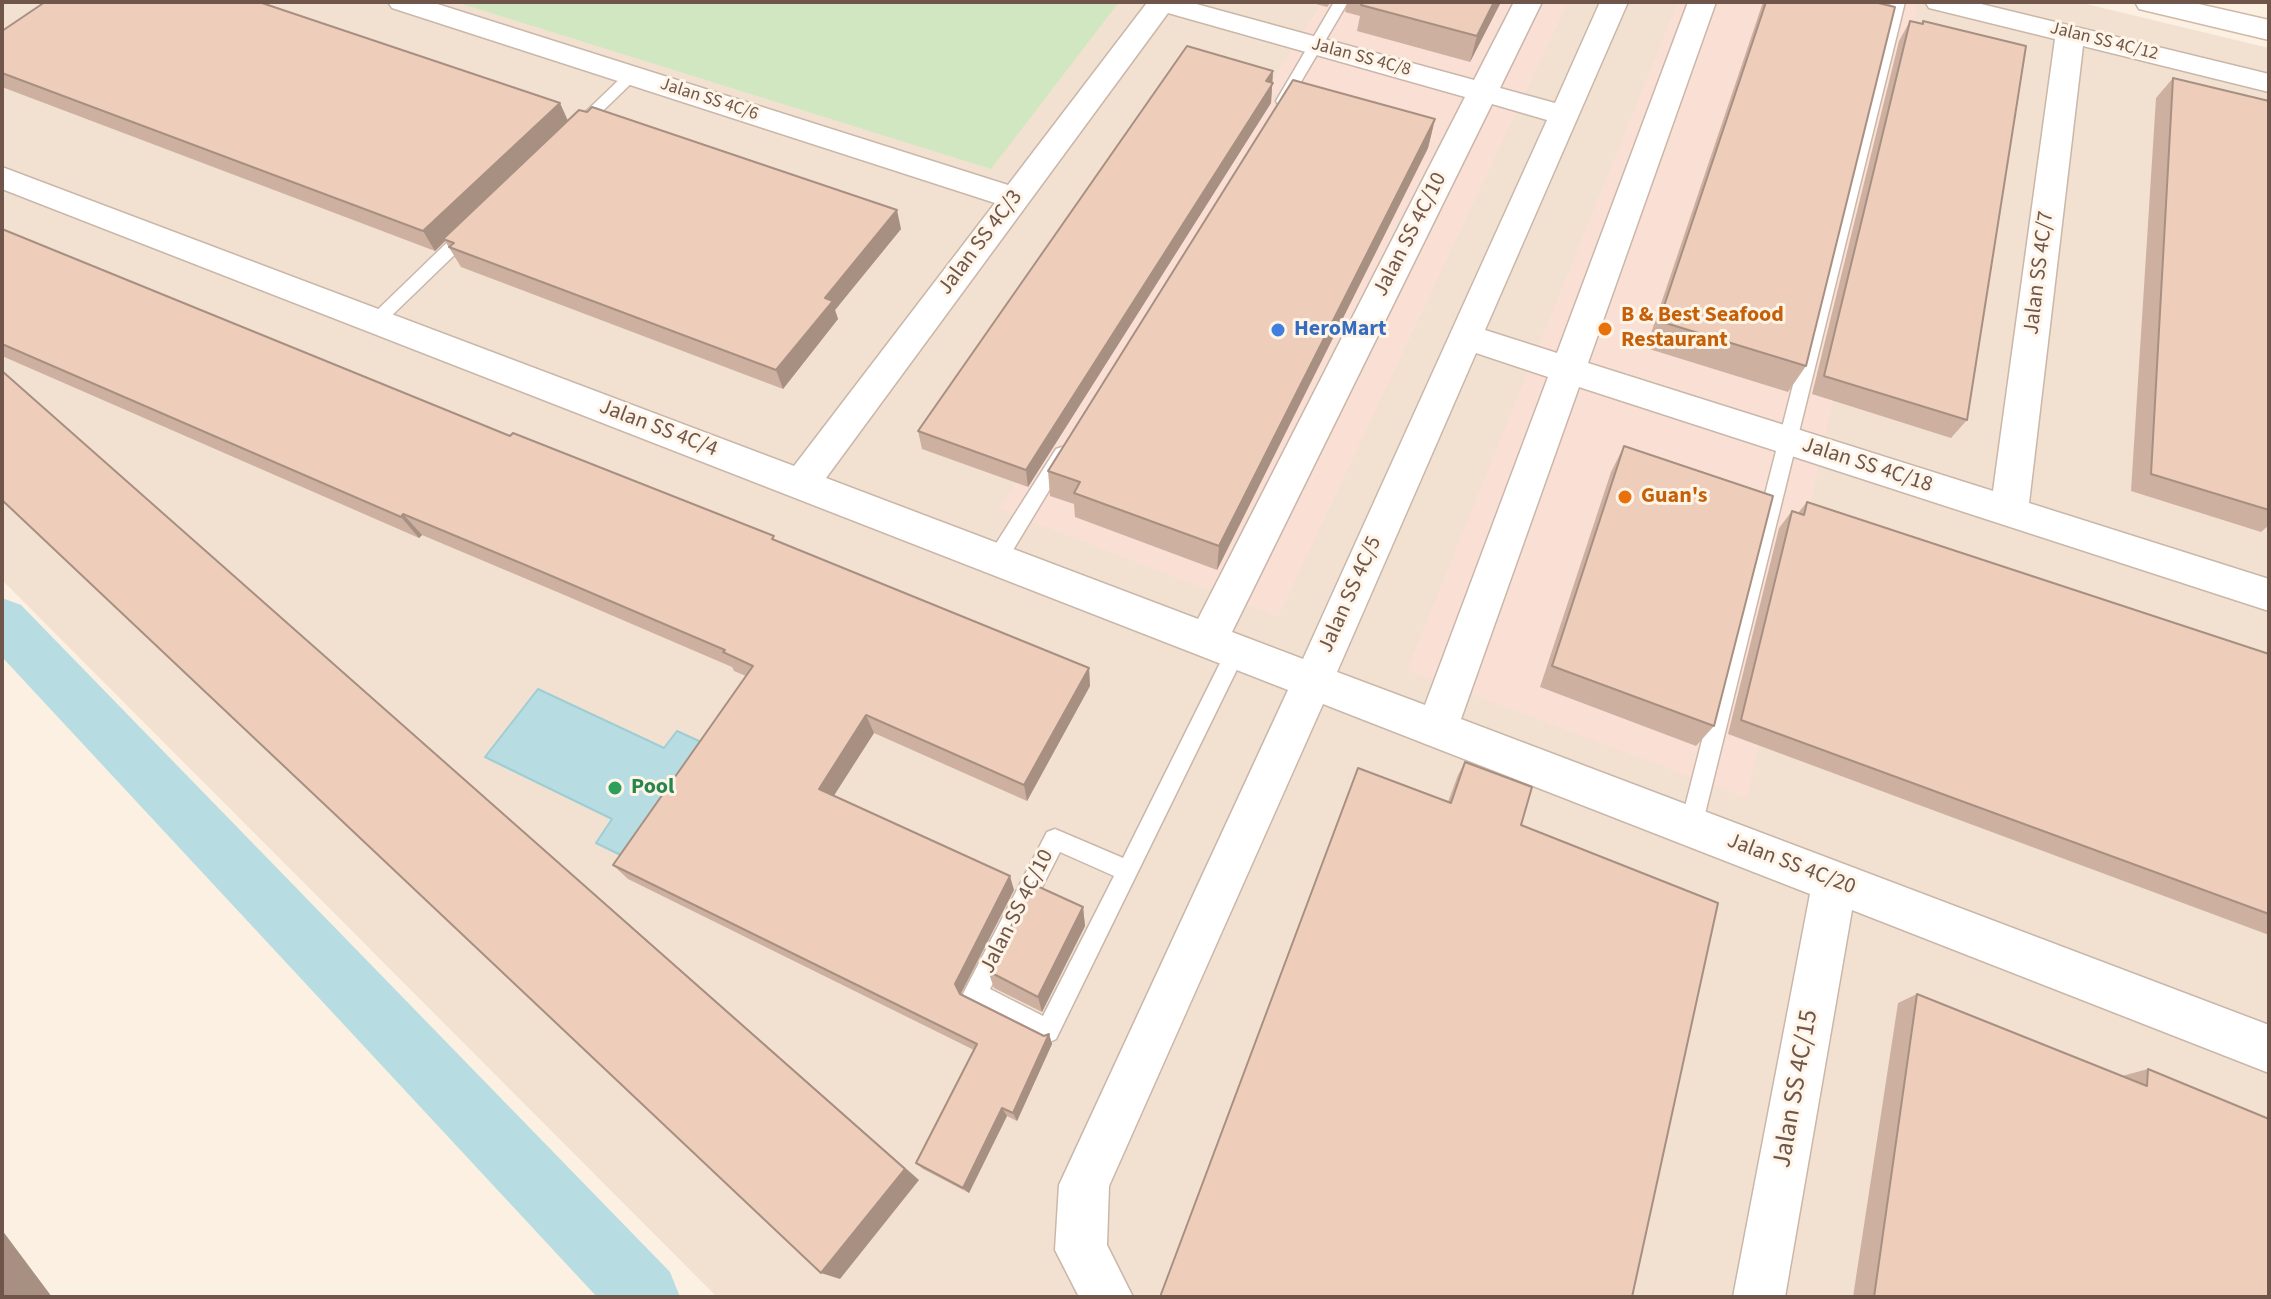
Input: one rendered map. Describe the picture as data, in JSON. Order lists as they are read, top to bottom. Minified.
{"streets":{"street":["Jalan SS 4C/12","Jalan SS 4C/8","Jalan SS 4C/6","Jalan SS 4C/10","Jalan SS 4C/3","Jalan SS 4C/7","Jalan SS 4C/4","Jalan SS 4C/18","Jalan SS 4C/5","Jalan SS 4C/20","Jalan SS 4C/15"]},"crossings":[["Jalan SS 4C/12","Jalan SS 4C/7"],["Jalan SS 4C/8","Jalan SS 4C/10"],["Jalan SS 4C/8","Jalan SS 4C/3"],["Jalan SS 4C/8","Jalan SS 4C/5"],["Jalan SS 4C/6","Jalan SS 4C/3"],["Jalan SS 4C/10","Jalan SS 4C/4"],["Jalan SS 4C/3","Jalan SS 4C/4"],["Jalan SS 4C/7","Jalan SS 4C/18"],["Jalan SS 4C/4","Jalan SS 4C/5"],["Jalan SS 4C/4","Jalan SS 4C/20"],["Jalan SS 4C/18","Jalan SS 4C/5"],["Jalan SS 4C/5","Jalan SS 4C/20"],["Jalan SS 4C/20","Jalan SS 4C/15"]],"places":["B & Best Seafood Restaurant","HeroMart","Guan's","Pool"]}
